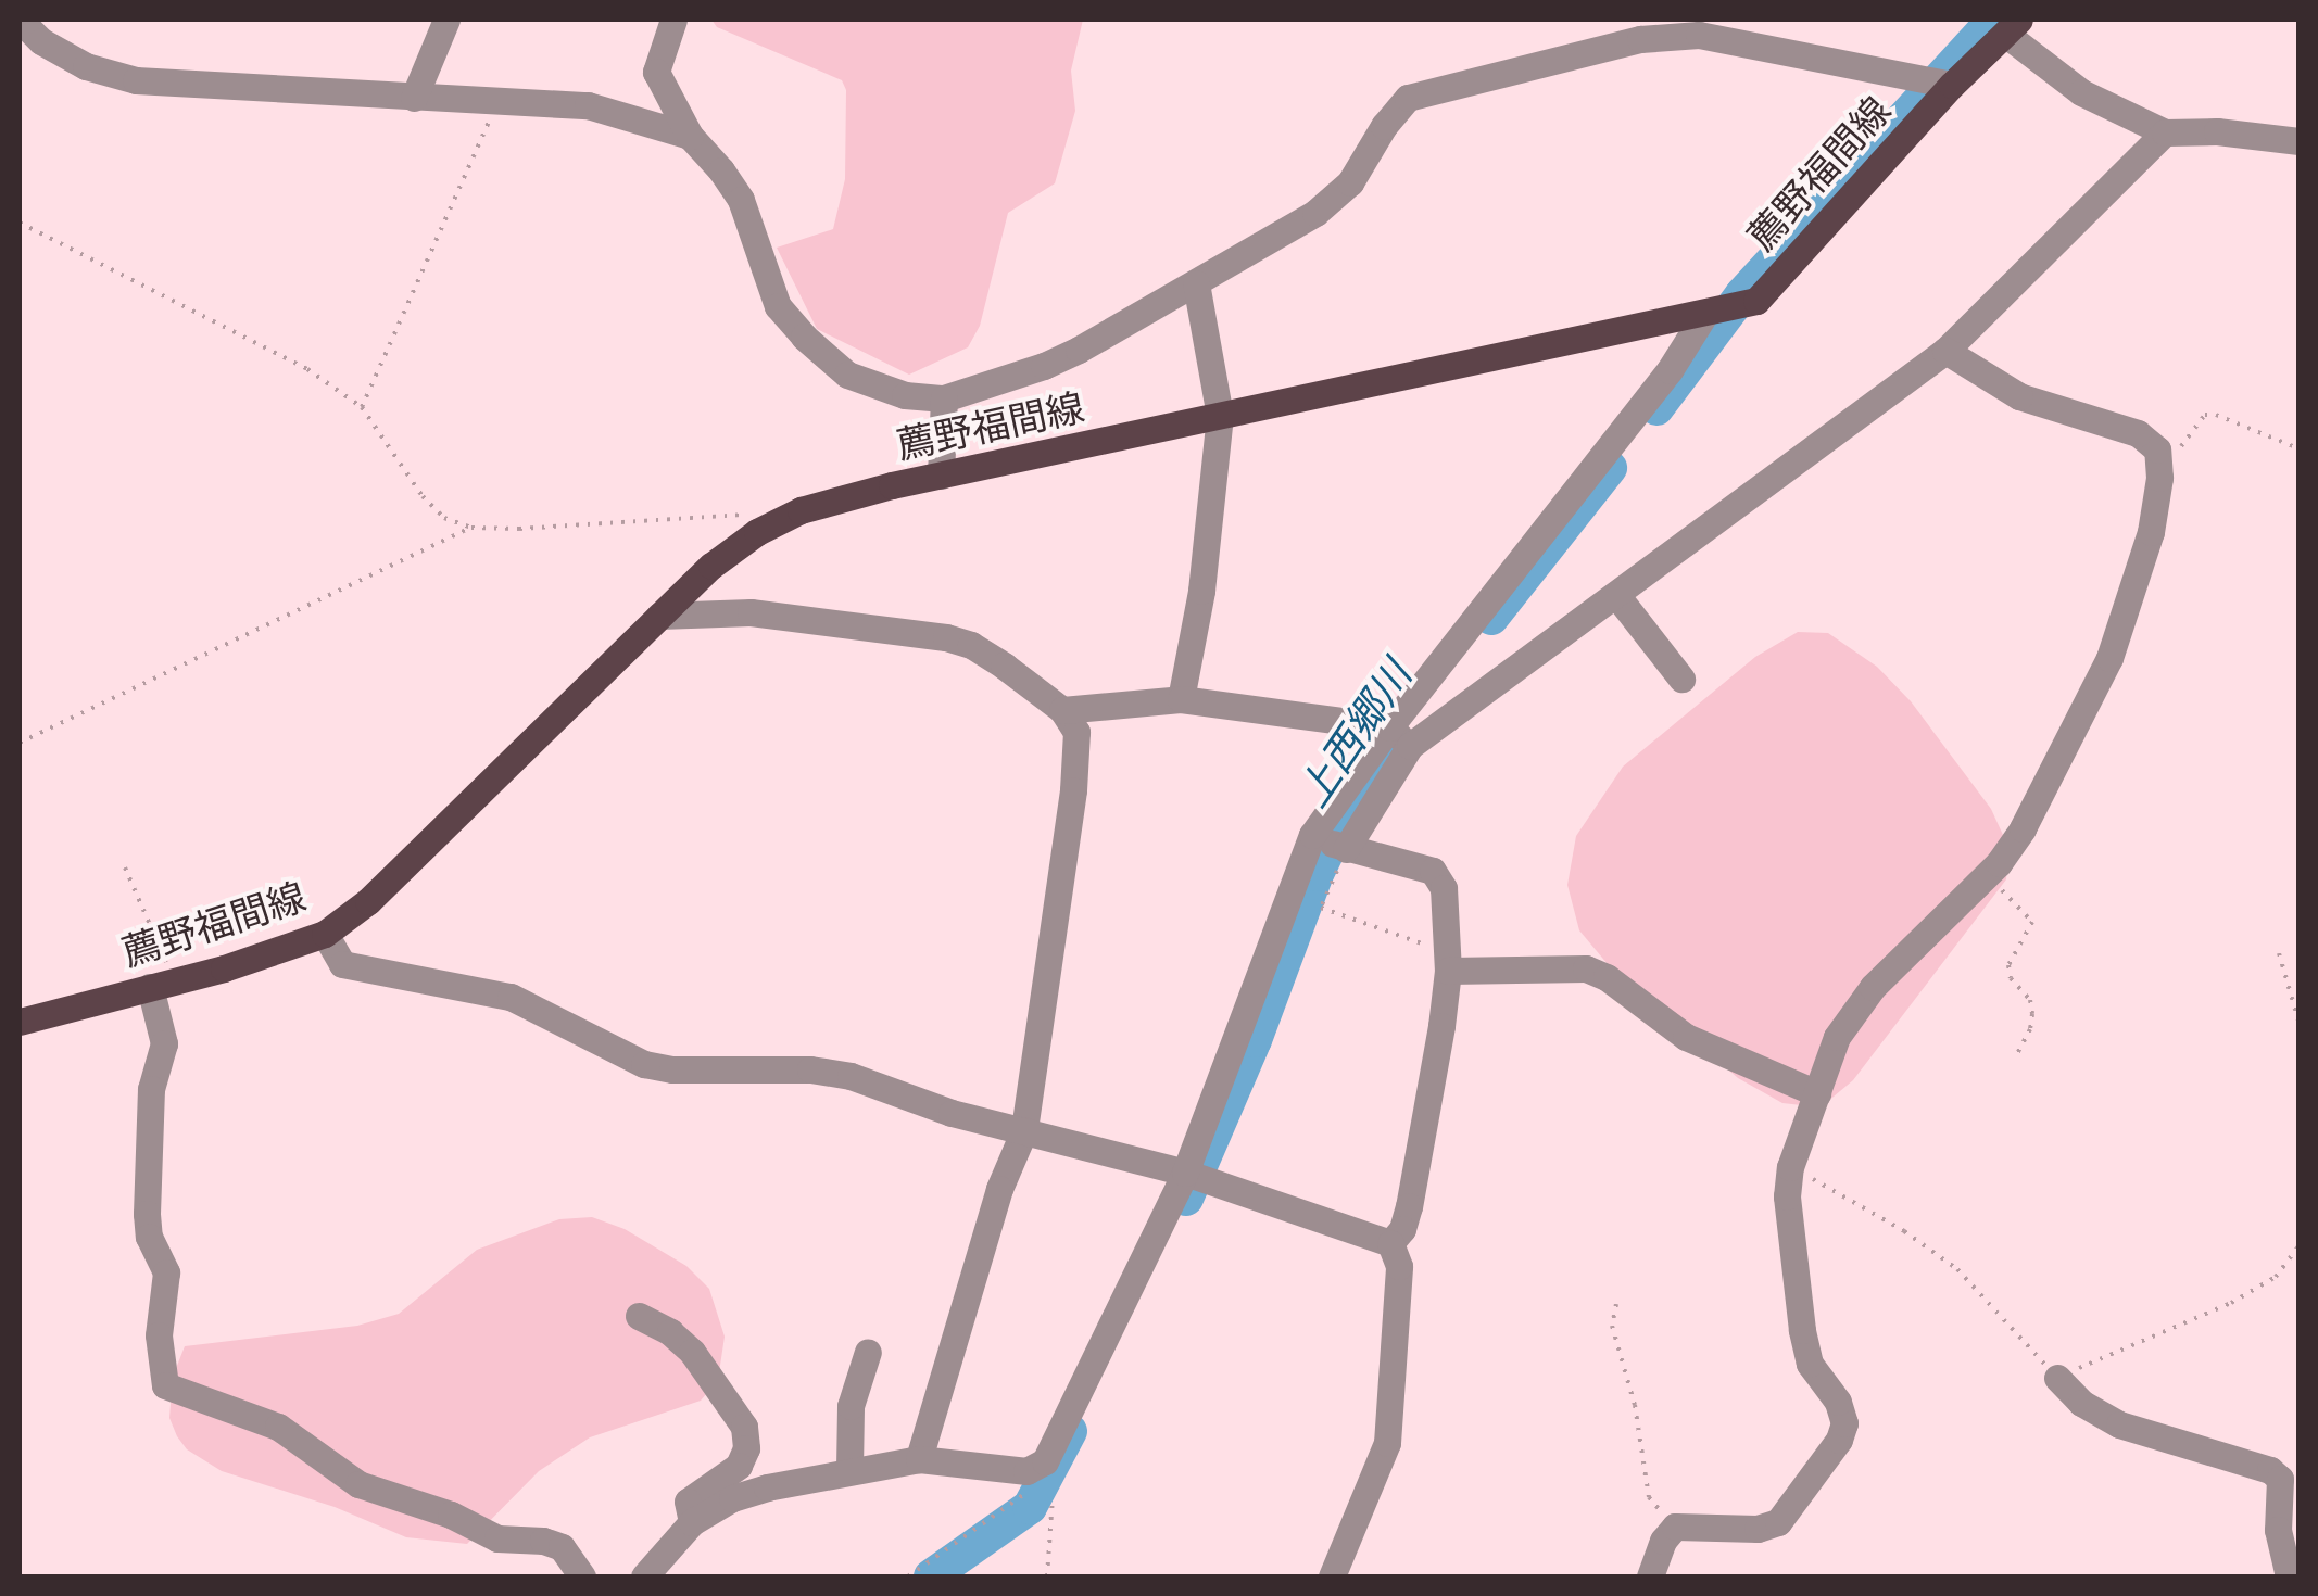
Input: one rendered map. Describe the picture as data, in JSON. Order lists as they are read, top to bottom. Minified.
{"streets":{"main road":["薦野福間線"]},"water":["上西郷川"]}
